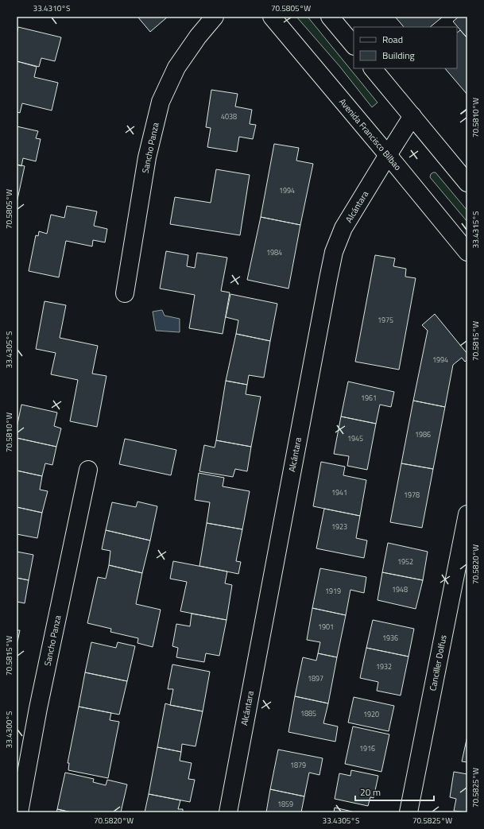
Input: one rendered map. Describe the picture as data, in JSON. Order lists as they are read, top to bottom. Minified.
{"streets":{"street":["Avenida Francisco Bilbao","Sancho Panza","Alcántara","Canciller Dolfus"]},"crossings":[["Avenida Francisco Bilbao","Alcántara"]],"house_numbers":["4038","1994","1984","1975","1994","1961","1986","1945","1941","1978","1923","1952","1948","1919","1901","1936","1932","1897","1885","1920","1916","1879","1859"],"legend":["Road","Building"],"scale_bar":"20 m","coordinates":["33.4310°S","70.5805°W","70.5810°W","33.4315°S","70.5815°W","33.4305°S","70.5820°W","33.4300°S","70.5825°W"]}
